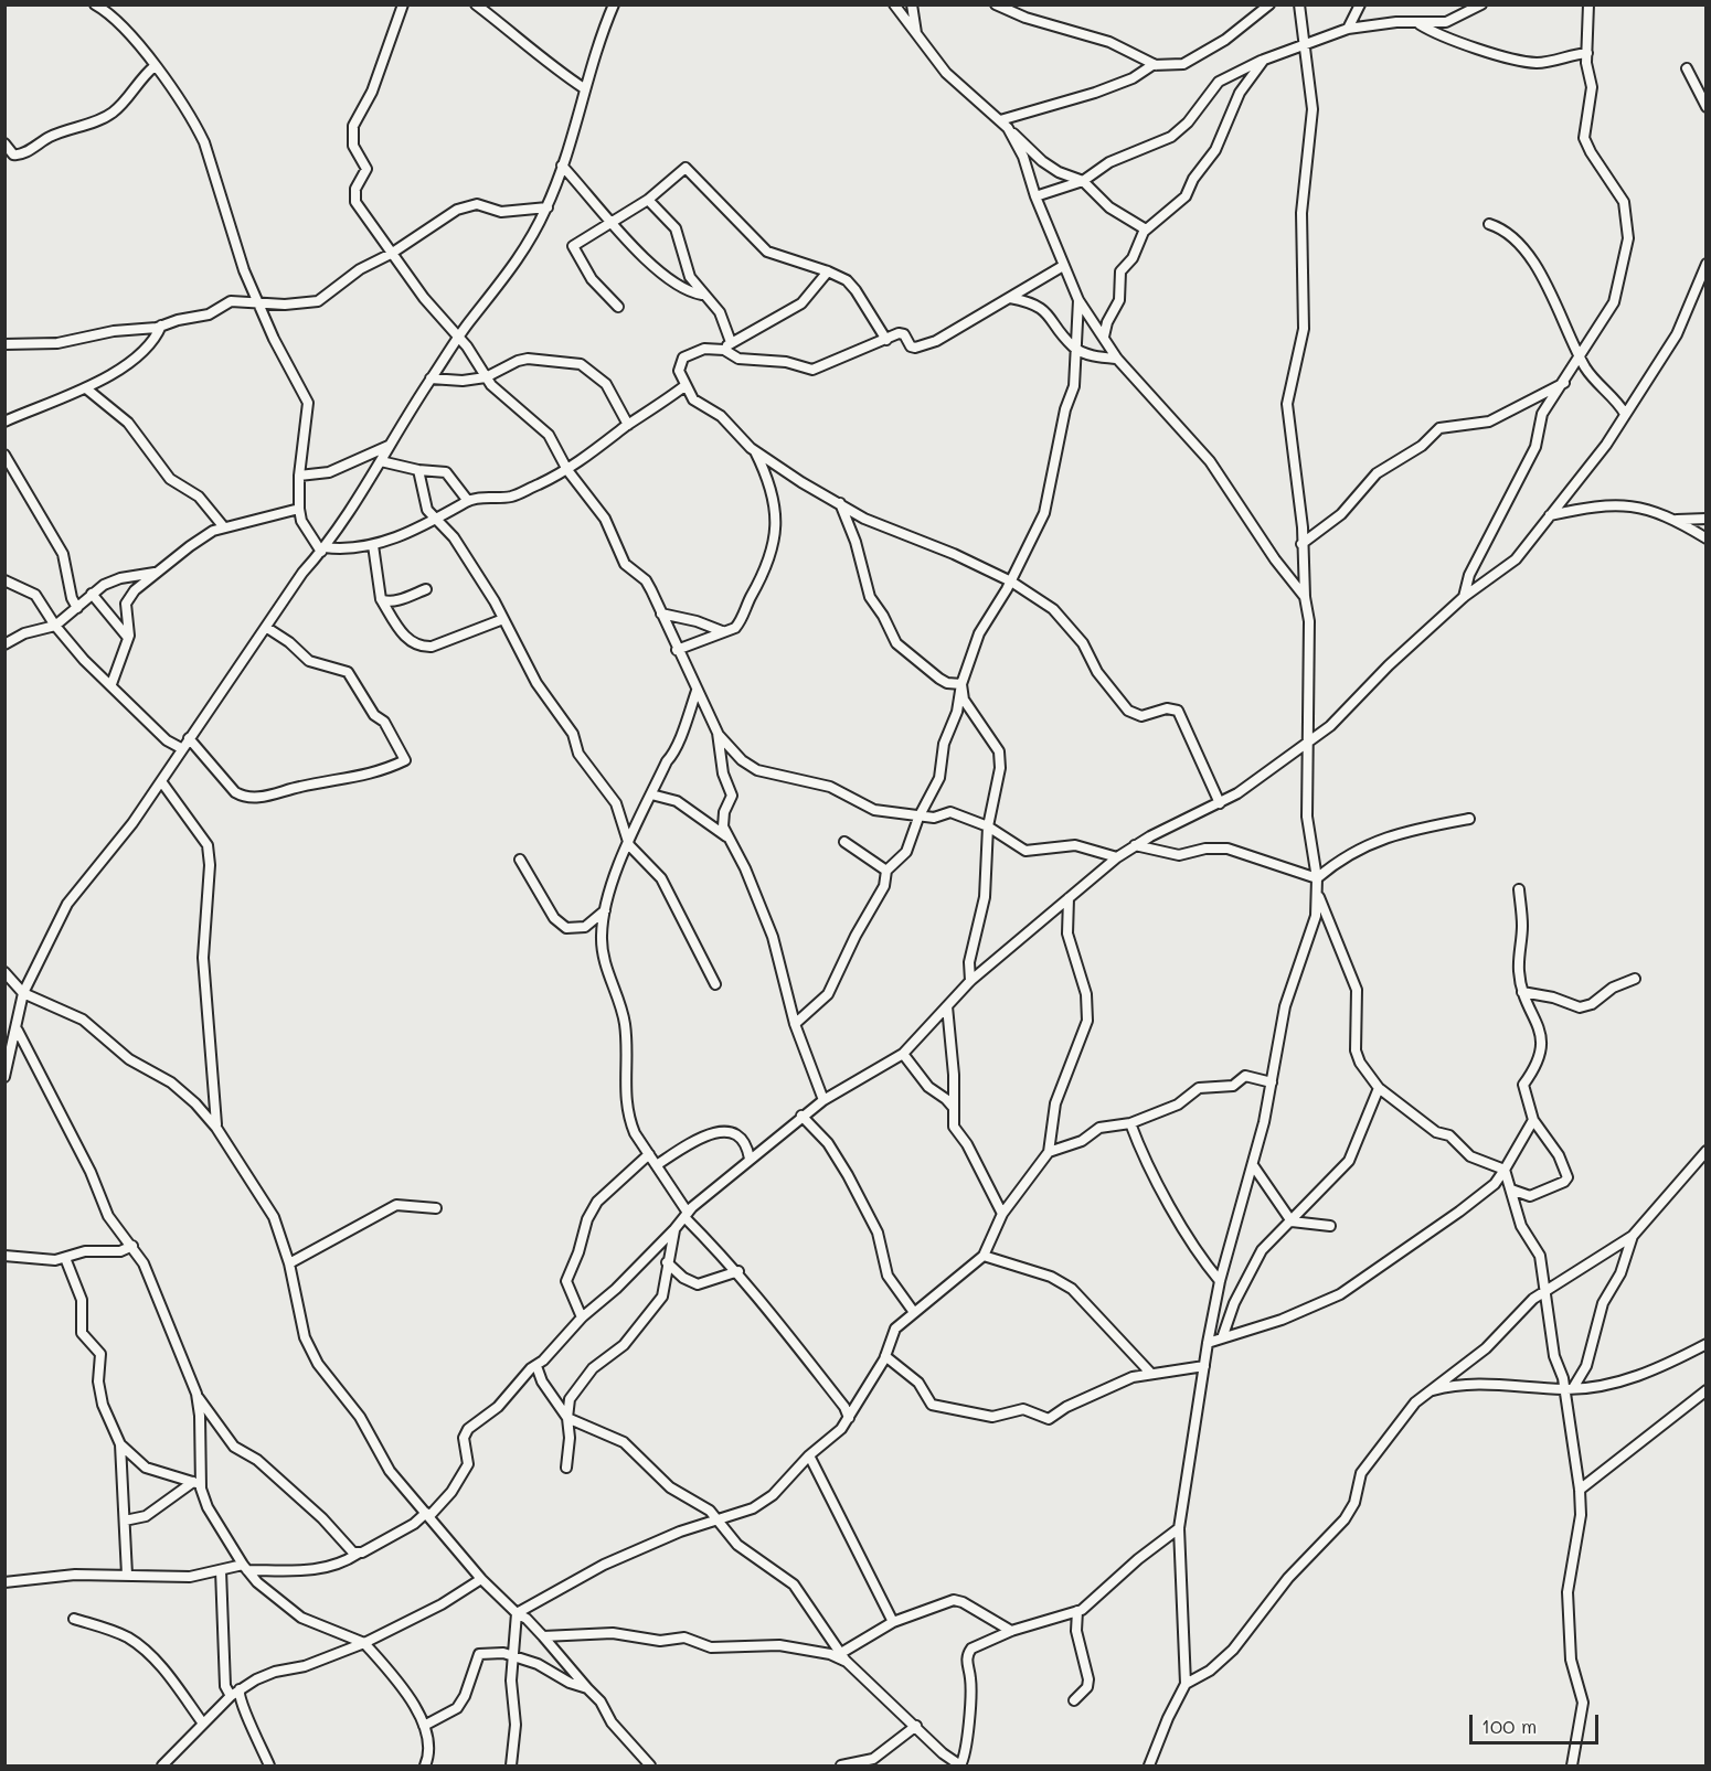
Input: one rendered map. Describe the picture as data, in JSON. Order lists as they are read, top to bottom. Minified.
{"scale_bar":"100 m"}
